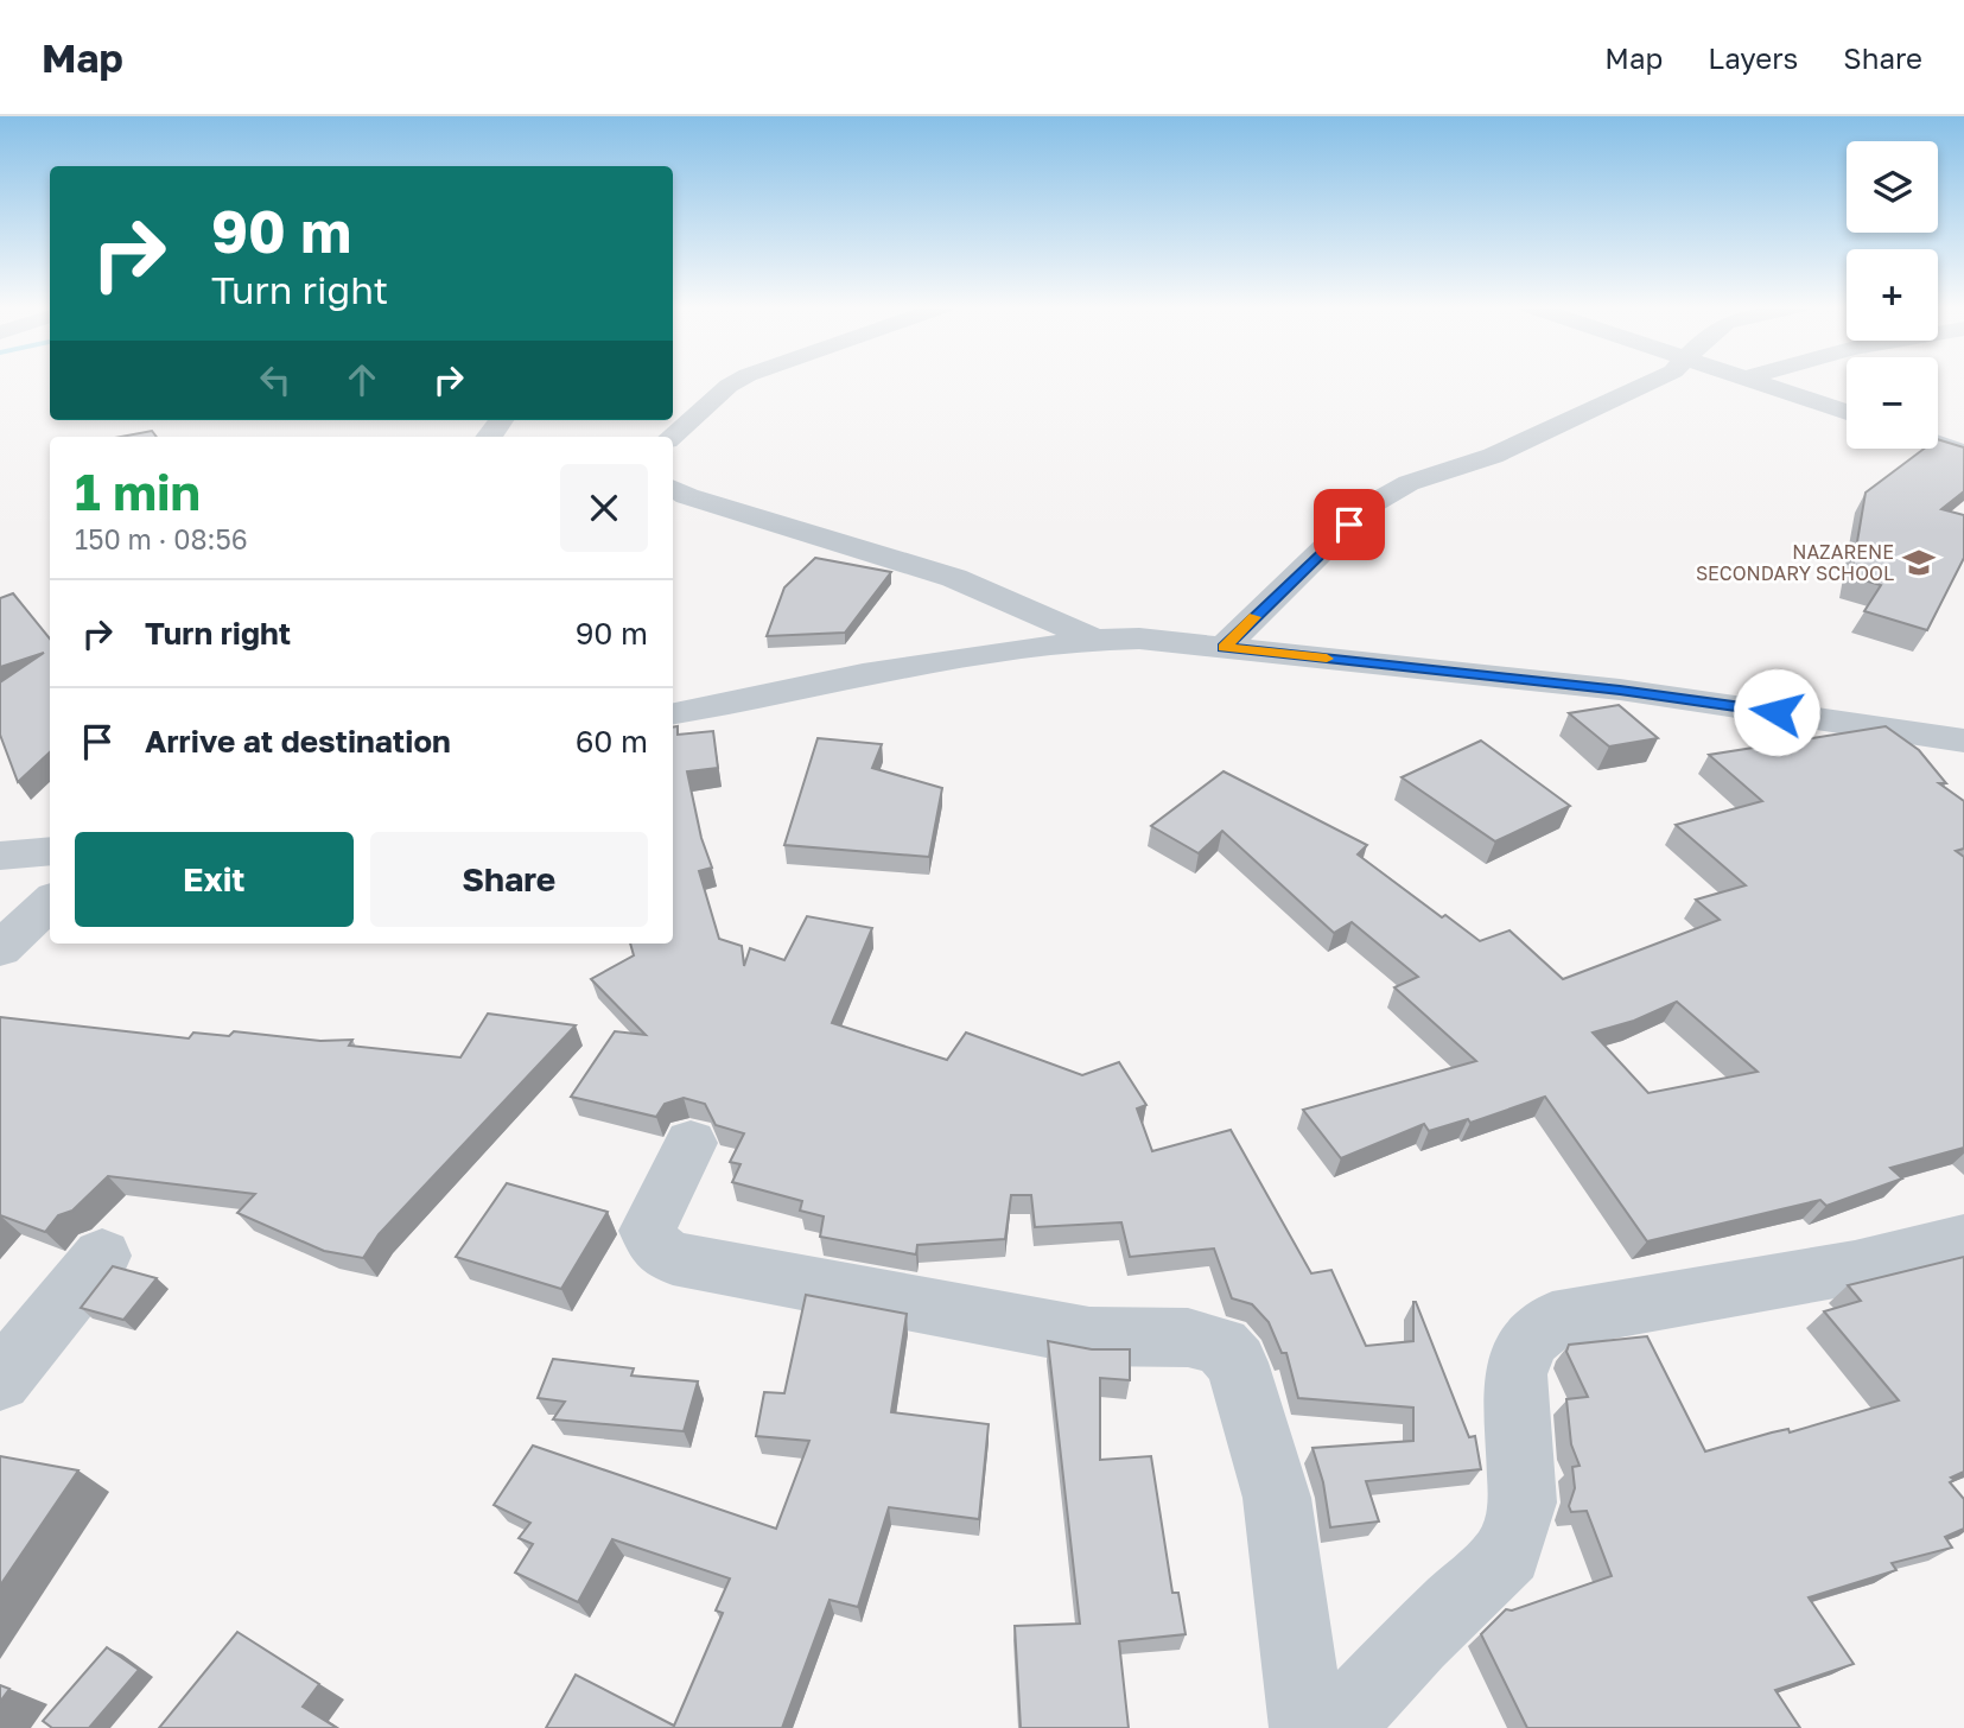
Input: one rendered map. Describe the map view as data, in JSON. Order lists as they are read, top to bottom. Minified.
{"places":{"school or university":["NAZARENE SECONDARY SCHOOL"]},"page":{"header":"Map","nav":["Map","Layers","Share"],"map_buttons":["+","−"],"turn":["90 m","Turn right"],"heading":["1 min","150 m · 08:56"],"list":[{"name":"Turn right","value":"90 m"},{"name":"Arrive at destination","value":"60 m"}],"buttons":["Exit","Share"]}}
